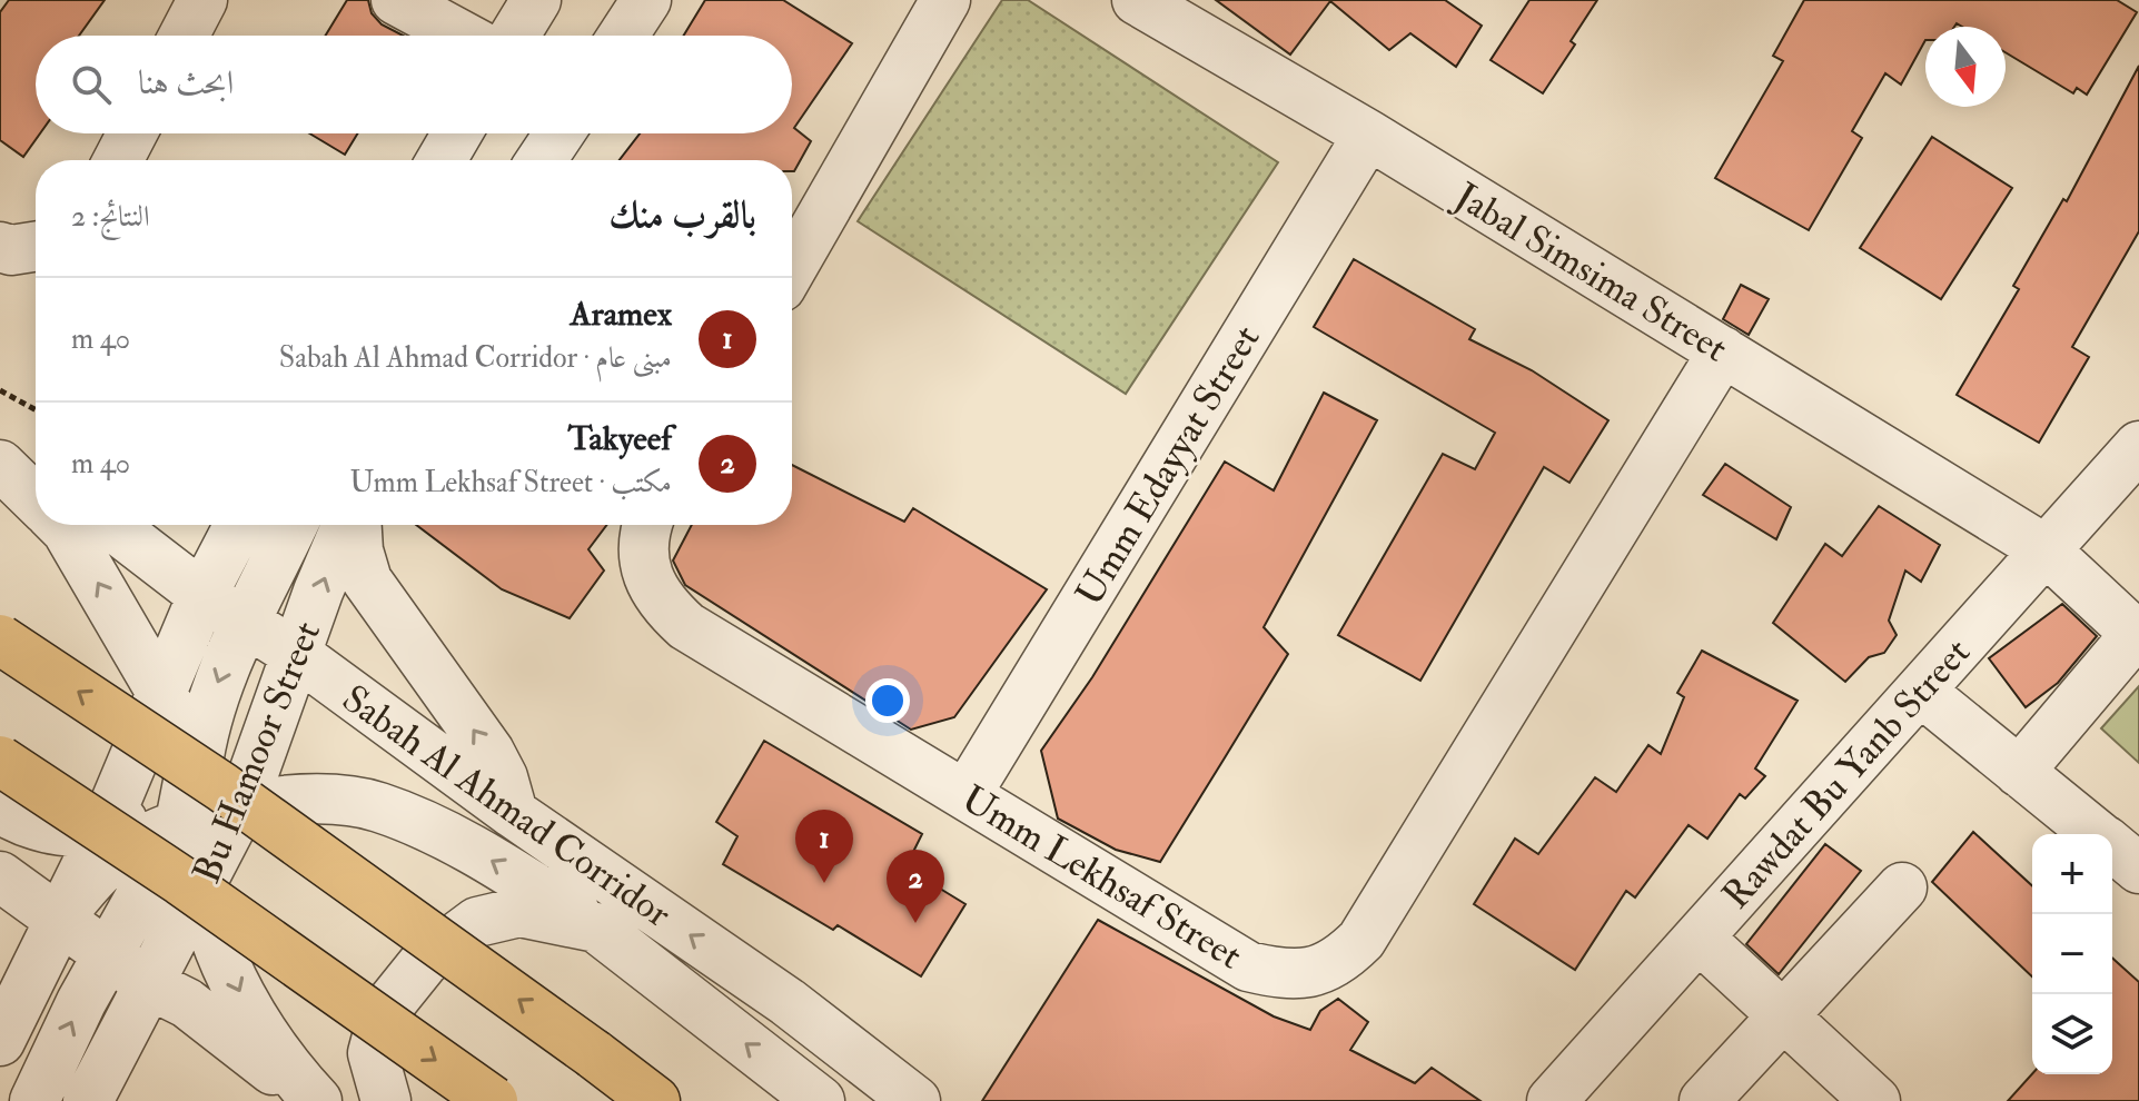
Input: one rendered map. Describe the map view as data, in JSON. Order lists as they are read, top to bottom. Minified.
{"streets":{"street":["Jabal Simsima Street","Umm Edayyat Street","Bu Hamoor Street","Rawdat Bu Yanb Street","Sabah Al Ahmad Corridor","Umm Lekhsaf Street"]},"crossings":[["Jabal Simsima Street","Umm Edayyat Street"],["Jabal Simsima Street","Rawdat Bu Yanb Street"],["Jabal Simsima Street","Umm Lekhsaf Street"],["Umm Edayyat Street","Umm Lekhsaf Street"],["Bu Hamoor Street","Sabah Al Ahmad Corridor"]],"north":"bottom","page":{"search":"ابحث هنا","heading":["بالقرب منك","النتائج: 2"],"list":[{"mark":"1","name":"Aramex","note":"مبنى عام · Sabah Al Ahmad Corridor","value":"40 m"},{"mark":"2","name":"Takyeef","note":"مكتب · Umm Lekhsaf Street","value":"40 m"}],"pins":["1","2"],"map_buttons":["+","−"]}}
